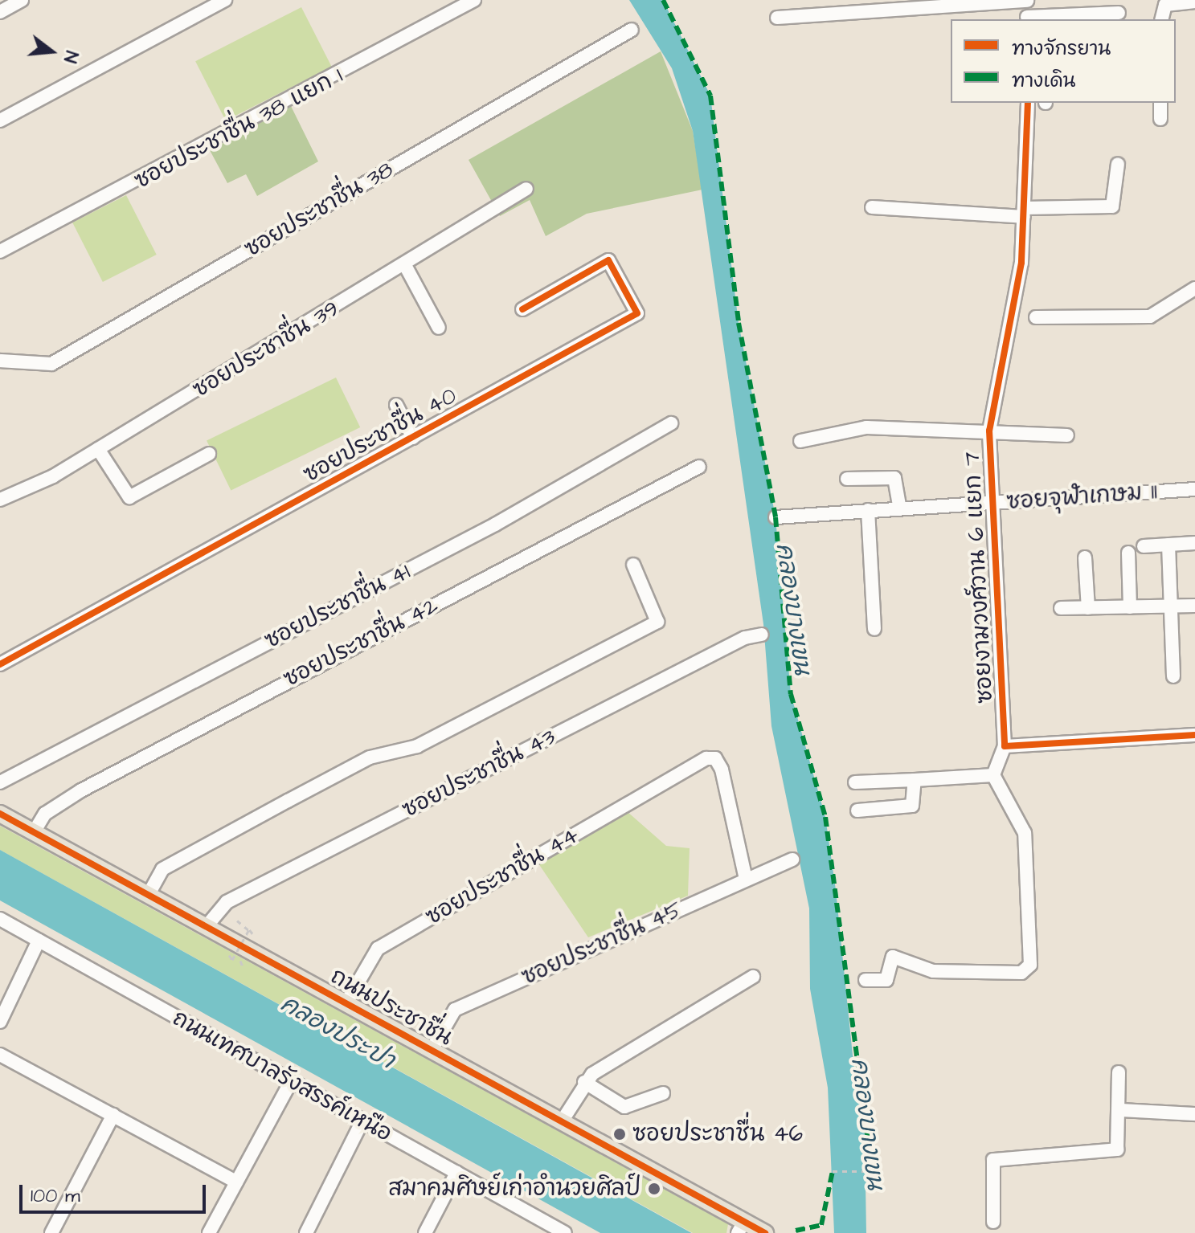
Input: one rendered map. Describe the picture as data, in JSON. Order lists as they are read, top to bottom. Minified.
{"streets":{"main road":["ถนนประชาชื่น"],"street":["ซอยประชาชื่น 38 แยก 1","ซอยประชาชื่น 38","ซอยประชาชื่น 39","ซอยประชาชื่น 40","ซอยจุฬาเกษม 11","ซอยงามวงศ์วาน 6 แยก 7","ซอยประชาชื่น 41","ซอยประชาชื่น 42","ซอยประชาชื่น 43","ซอยประชาชื่น 44","ซอยประชาชื่น 45","ถนนเทศบาลรังสรรค์เหนือ"]},"crossings":[["ซอยจุฬาเกษม 11","ซอยงามวงศ์วาน 6 แยก 7"],["ซอยประชาชื่น 42","ถนนประชาชื่น"],["ซอยประชาชื่น 43","ถนนประชาชื่น"],["ซอยประชาชื่น 44","ซอยประชาชื่น 45"],["ซอยประชาชื่น 44","ถนนประชาชื่น"],["ซอยประชาชื่น 45","ถนนประชาชื่น"]],"water":["คลองบางเขน","คลองประปา"],"places":["ซอยประชาชื่น 46","สมาคมศิษย์เก่าอํานวยศิลป์"],"legend":["ทางจักรยาน","ทางเดิน"],"scale_bar":"100 m","north":"right"}
